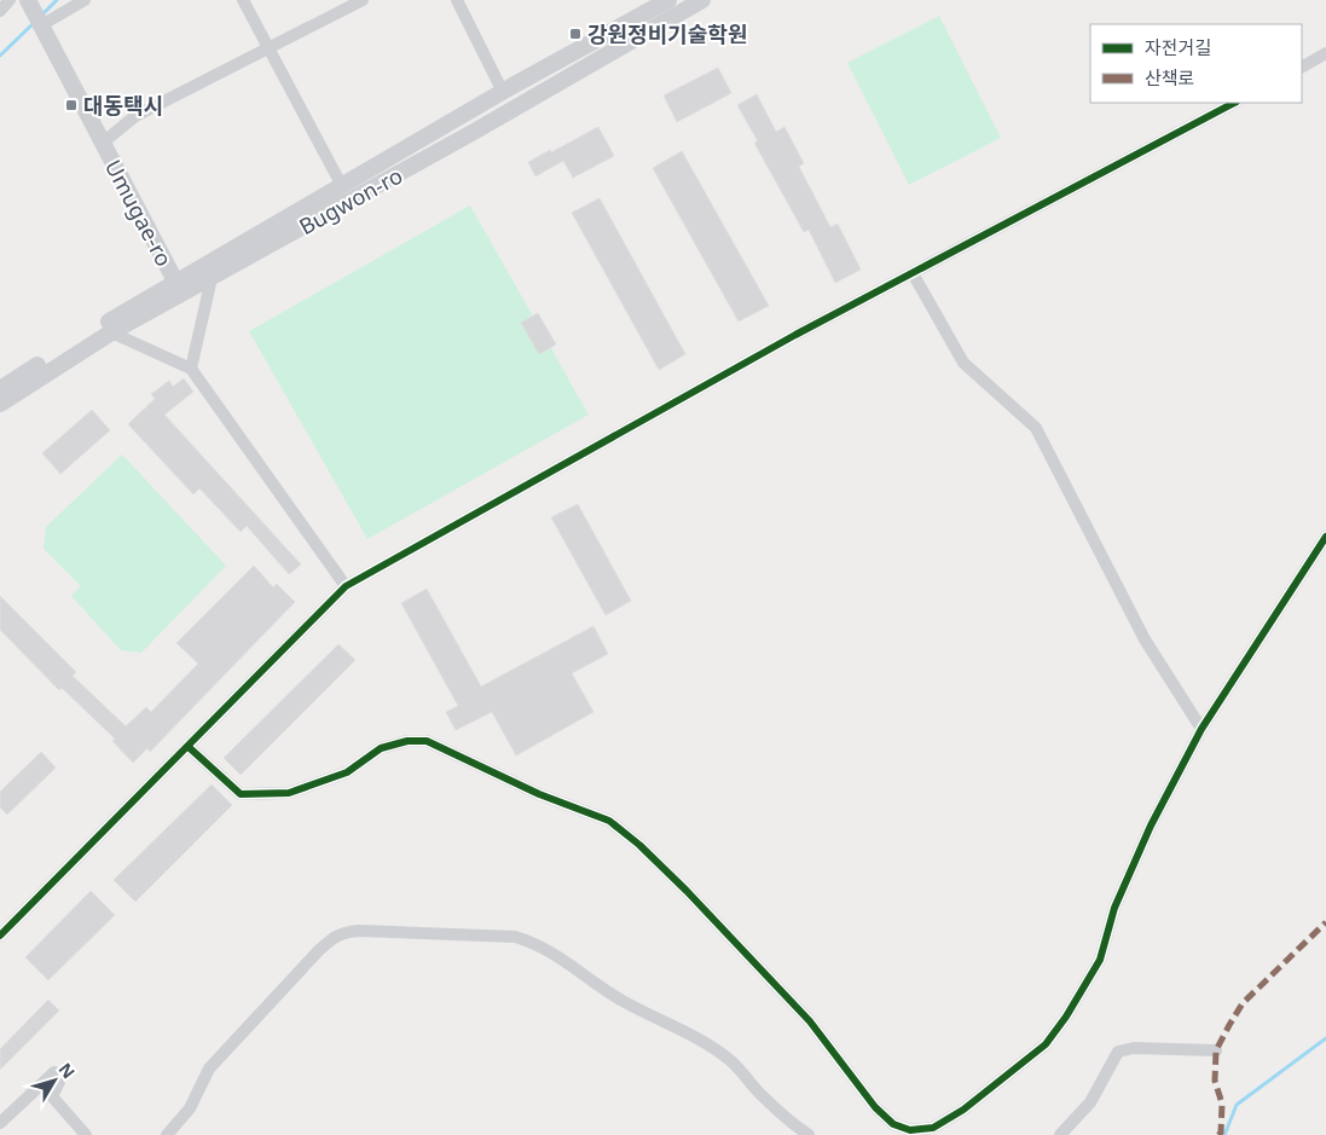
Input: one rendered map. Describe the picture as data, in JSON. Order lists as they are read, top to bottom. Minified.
{"streets":{"street":["Bugwon-ro","Umugae-ro"]},"crossings":[["Bugwon-ro","Umugae-ro"]],"places":{"transit":["강원정비기술학원","대동택시"]},"legend":["자전거길","산책로"],"north":"top right"}
